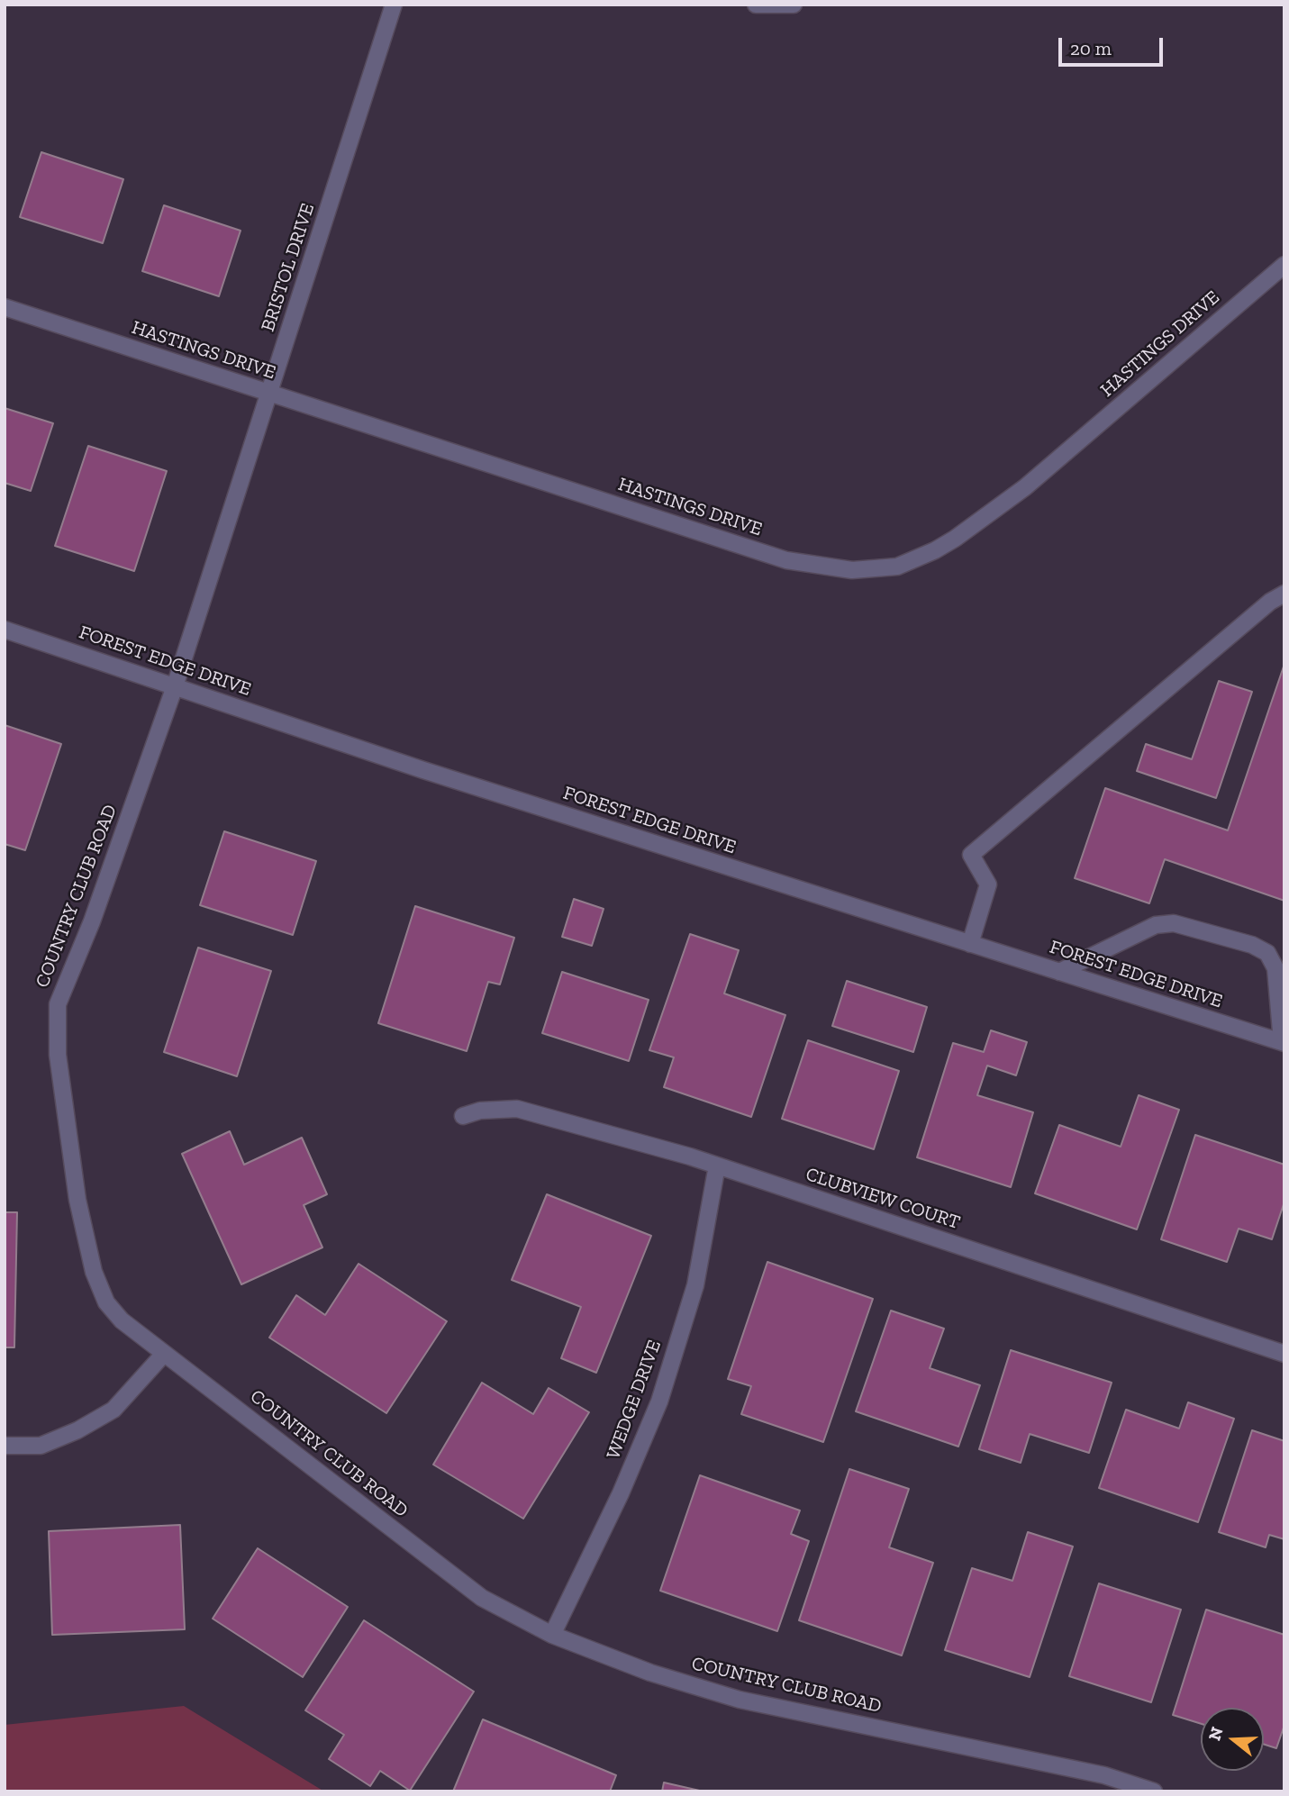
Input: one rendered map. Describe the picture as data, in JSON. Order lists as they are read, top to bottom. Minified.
{"streets":{"street":["BRISTOL DRIVE","HASTINGS DRIVE","FOREST EDGE DRIVE","COUNTRY CLUB ROAD","CLUBVIEW COURT","WEDGE DRIVE"]},"crossings":[["BRISTOL DRIVE","HASTINGS DRIVE"],["BRISTOL DRIVE","FOREST EDGE DRIVE"],["BRISTOL DRIVE","COUNTRY CLUB ROAD"],["FOREST EDGE DRIVE","COUNTRY CLUB ROAD"],["COUNTRY CLUB ROAD","WEDGE DRIVE"],["CLUBVIEW COURT","WEDGE DRIVE"]],"scale_bar":"20 m","north":"left"}
